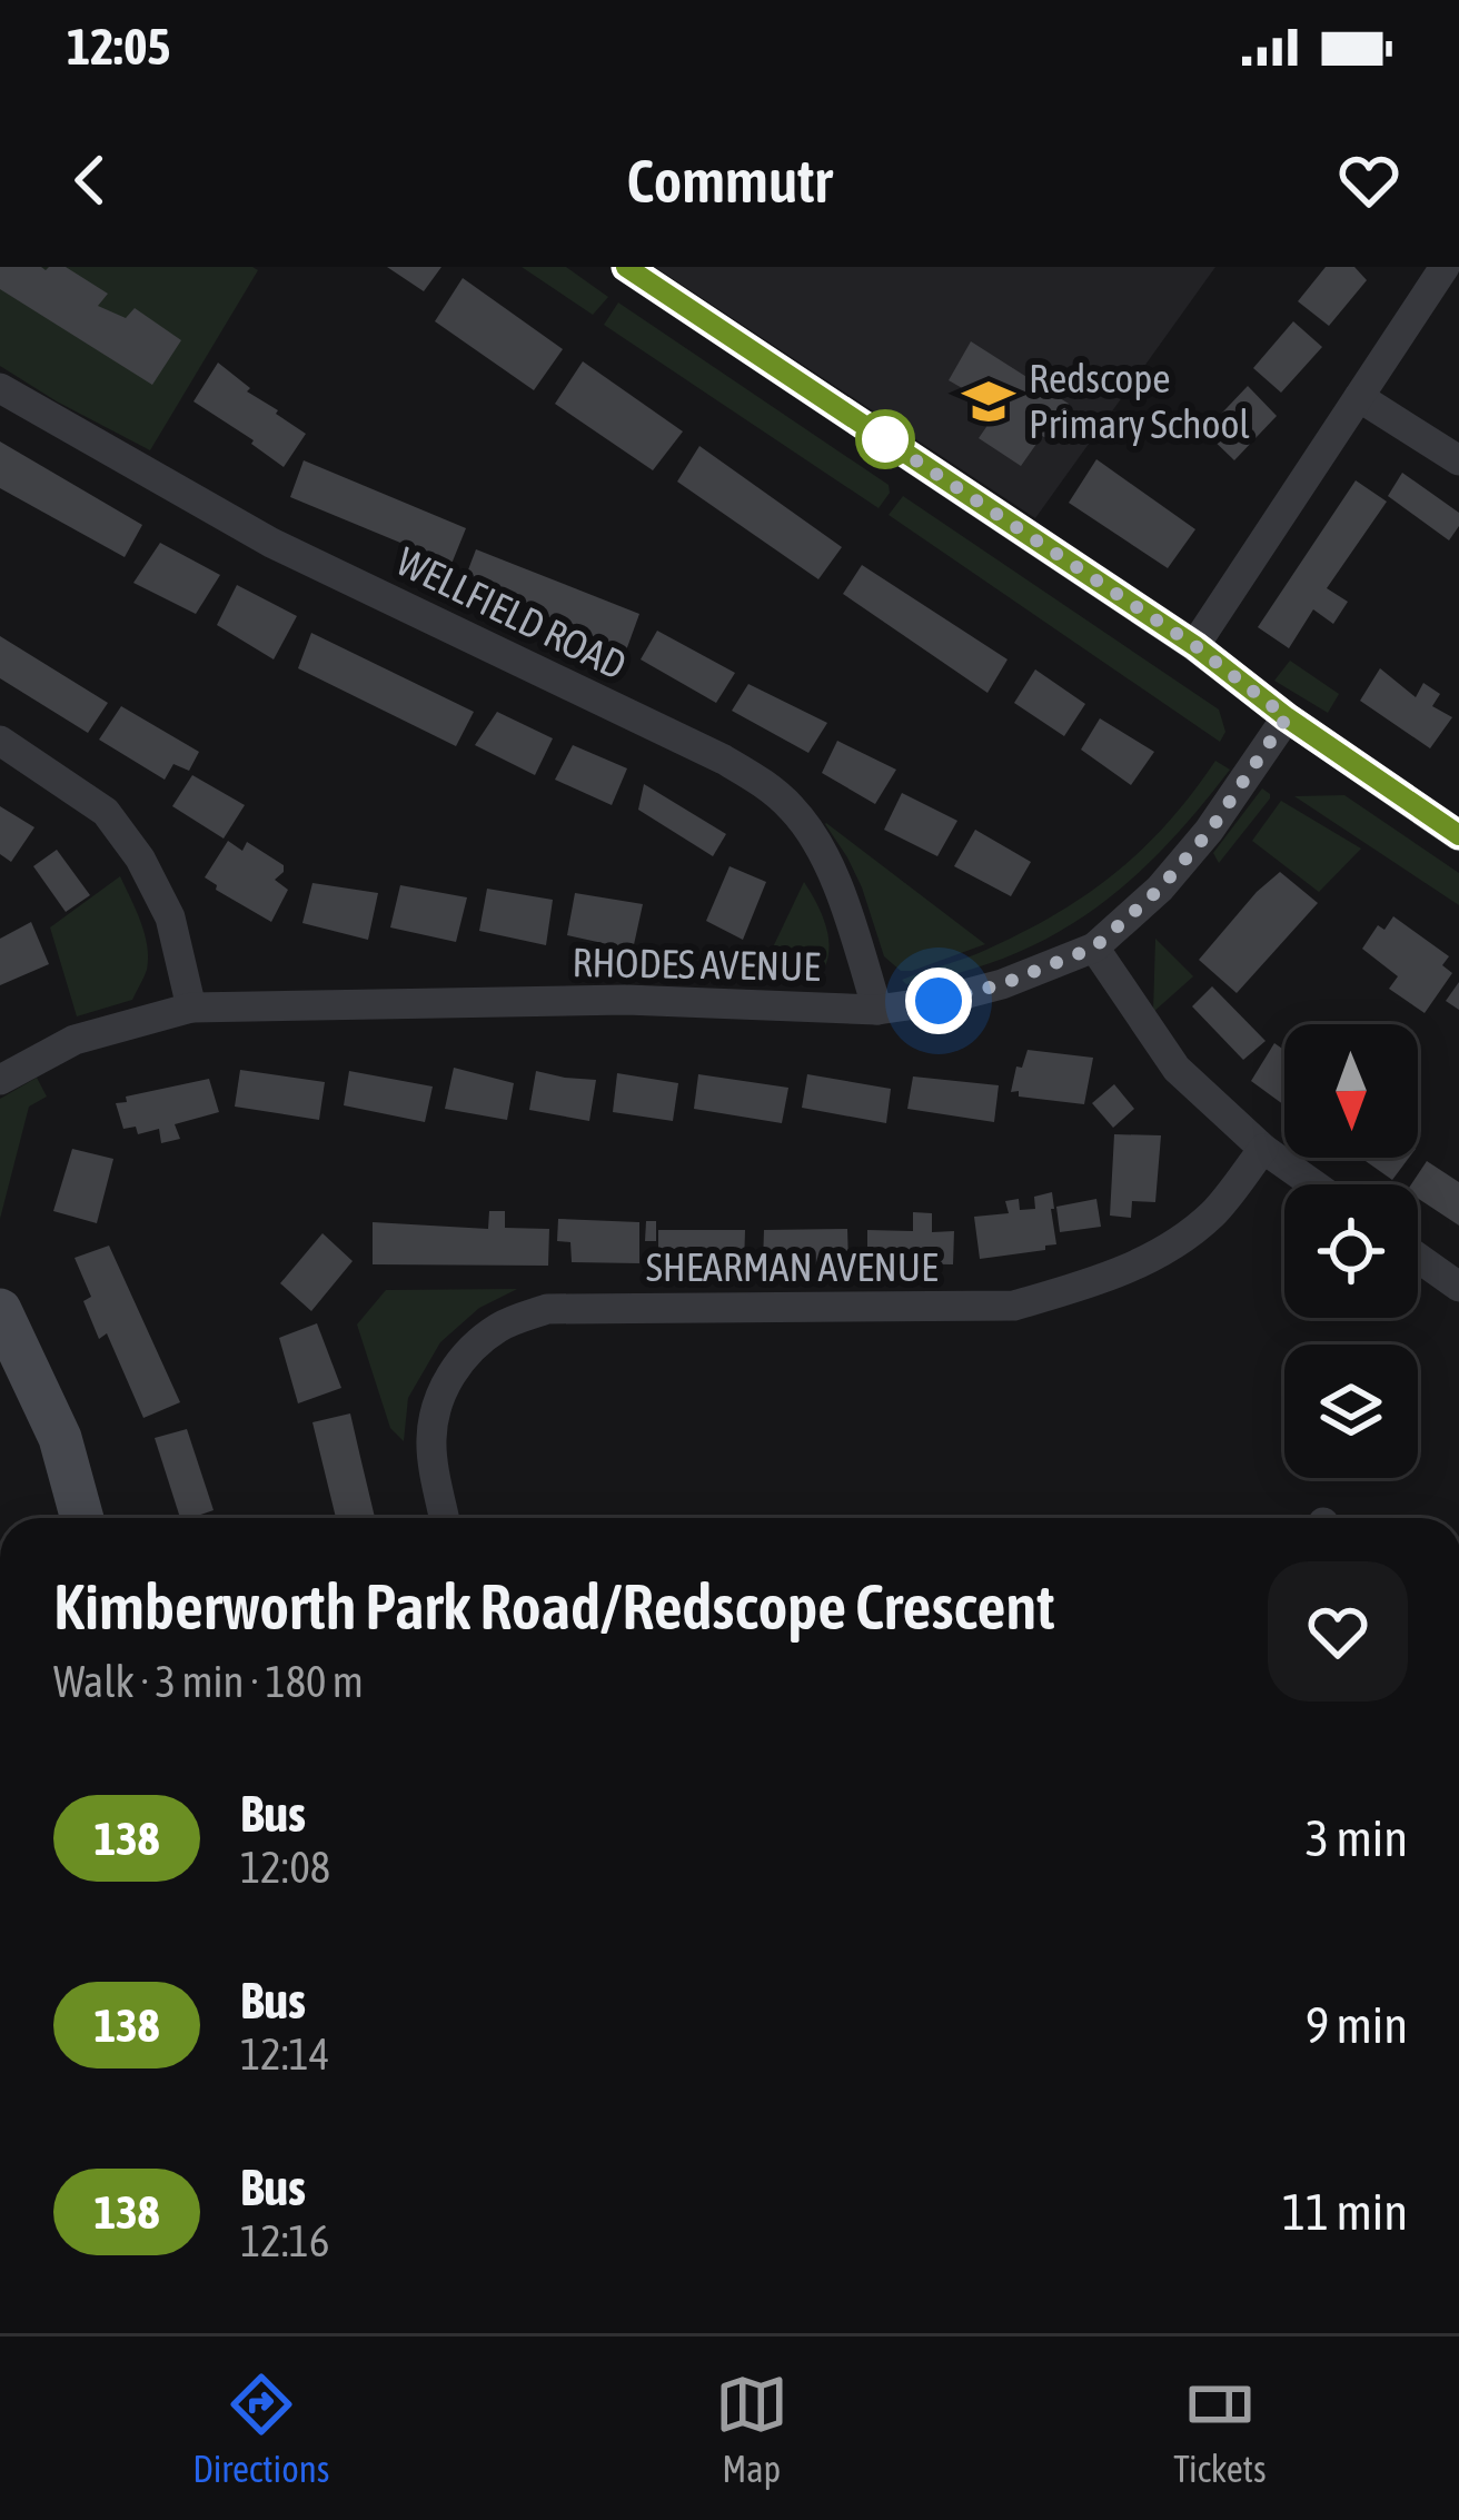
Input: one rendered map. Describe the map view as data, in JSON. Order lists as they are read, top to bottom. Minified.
{"streets":{"street":["WELLFIELD ROAD","RHODES AVENUE","SHEARMAN AVENUE"]},"crossings":[["WELLFIELD ROAD","RHODES AVENUE"]],"places":{"school or university":["Redscope Primary School"]},"lines":["bus line 138"],"north":"bottom","page":{"status":"12:05","header":"Commutr","heading":["Kimberworth Park Road/Redscope Crescent","Walk · 3 min · 180 m"],"list":[{"mark":"138","name":"Bus","note":"12:08","value":"3 min"},{"mark":"138","name":"Bus","note":"12:14","value":"9 min"},{"mark":"138","name":"Bus","note":"12:16","value":"11 min"}],"tabs":["Directions","Map","Tickets"]}}
